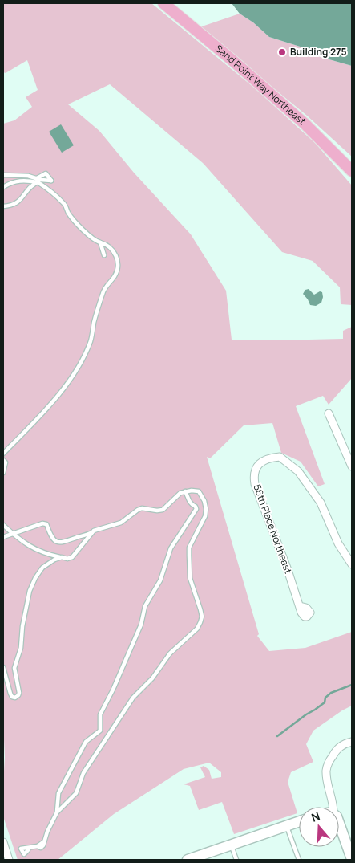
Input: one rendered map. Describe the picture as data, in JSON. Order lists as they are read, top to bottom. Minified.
{"streets":{"main road":["Sand Point Way Northeast"],"street":["56th Place Northeast"]},"places":["Building 275"],"north":"top"}
